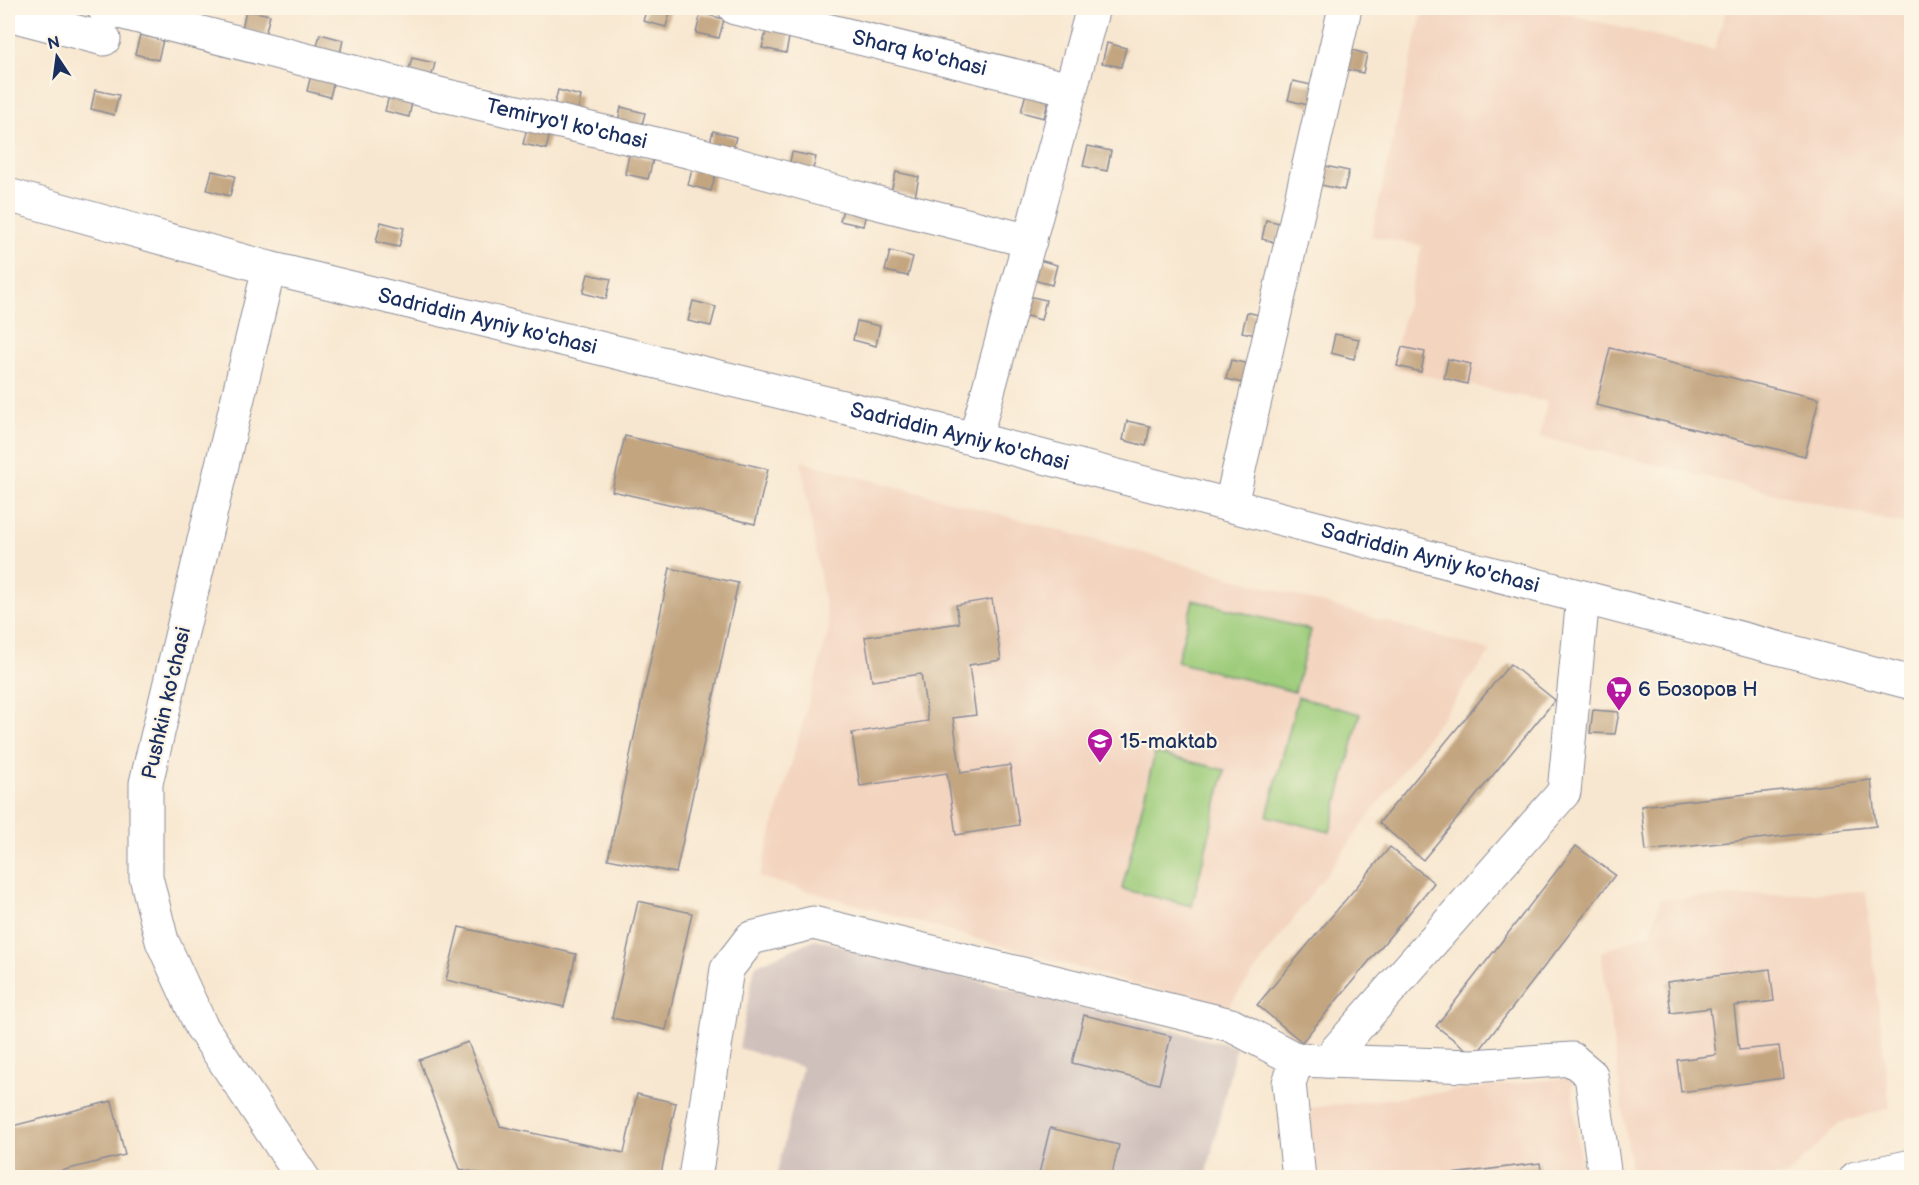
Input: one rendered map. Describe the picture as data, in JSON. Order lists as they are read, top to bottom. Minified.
{"streets":{"street":["Sharq ko'chasi","Temiryo'l ko'chasi","Sadriddin Ayniy ko'chasi","Pushkin ko'chasi"]},"crossings":[["Sadriddin Ayniy ko'chasi","Pushkin ko'chasi"]],"places":{"supermarket":["6 Бозоров Н"],"school or university":["15-maktab"]},"north":"top"}
